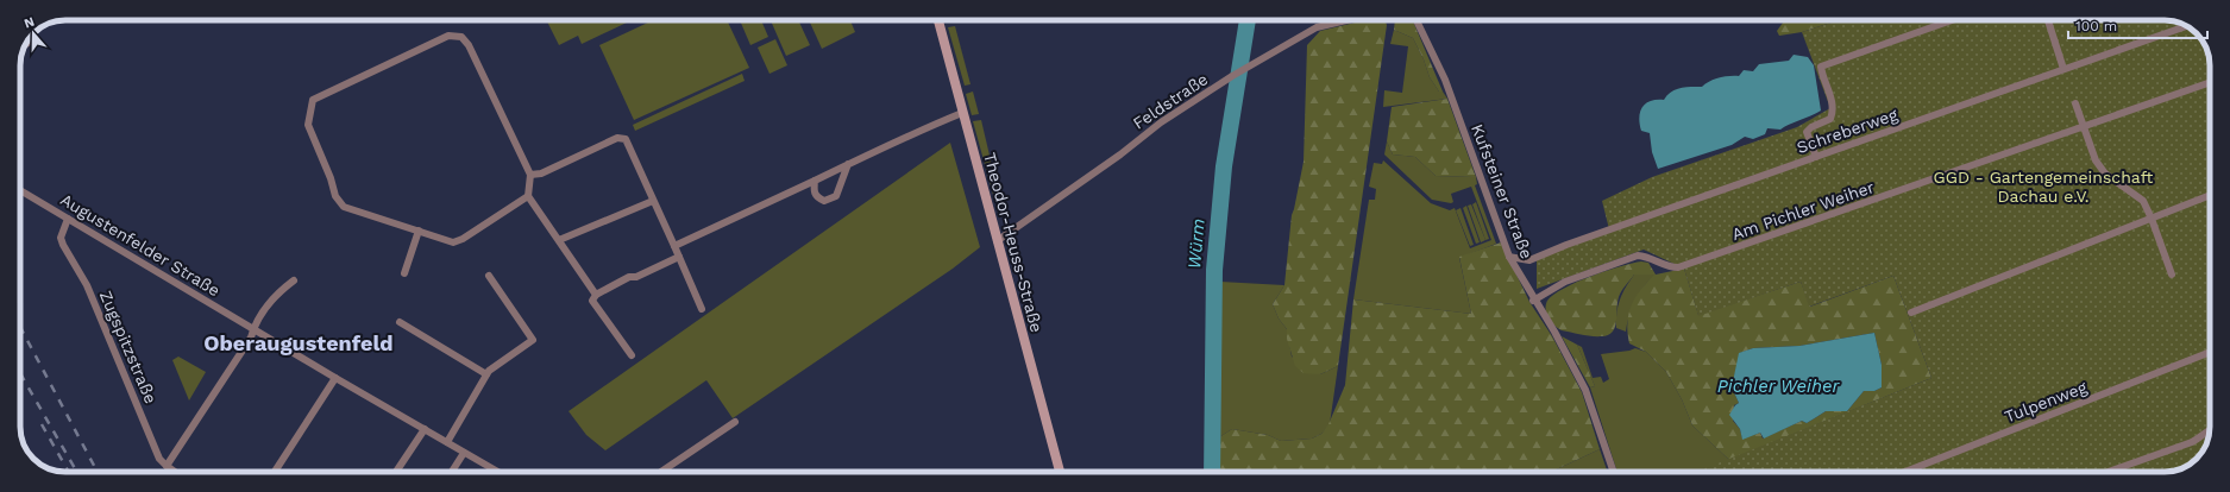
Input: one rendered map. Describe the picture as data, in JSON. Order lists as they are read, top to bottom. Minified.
{"streets":{"street":["Feldstraße","Schreberweg","Kufsteiner Straße","Am Pichler Weiher","Theodor-Heuss-Straße","Augustenfelder Straße","Zugspitzstraße","Tulpenweg"]},"crossings":[["Feldstraße","Theodor-Heuss-Straße"],["Schreberweg","Kufsteiner Straße"],["Kufsteiner Straße","Am Pichler Weiher"],["Augustenfelder Straße","Zugspitzstraße"]],"districts":["Oberaugustenfeld"],"water":["Würm","Pichler Weiher"],"parks":["GGD - Gartengemeinschaft Dachau e.V."],"scale_bar":"100 m","north":"top"}
